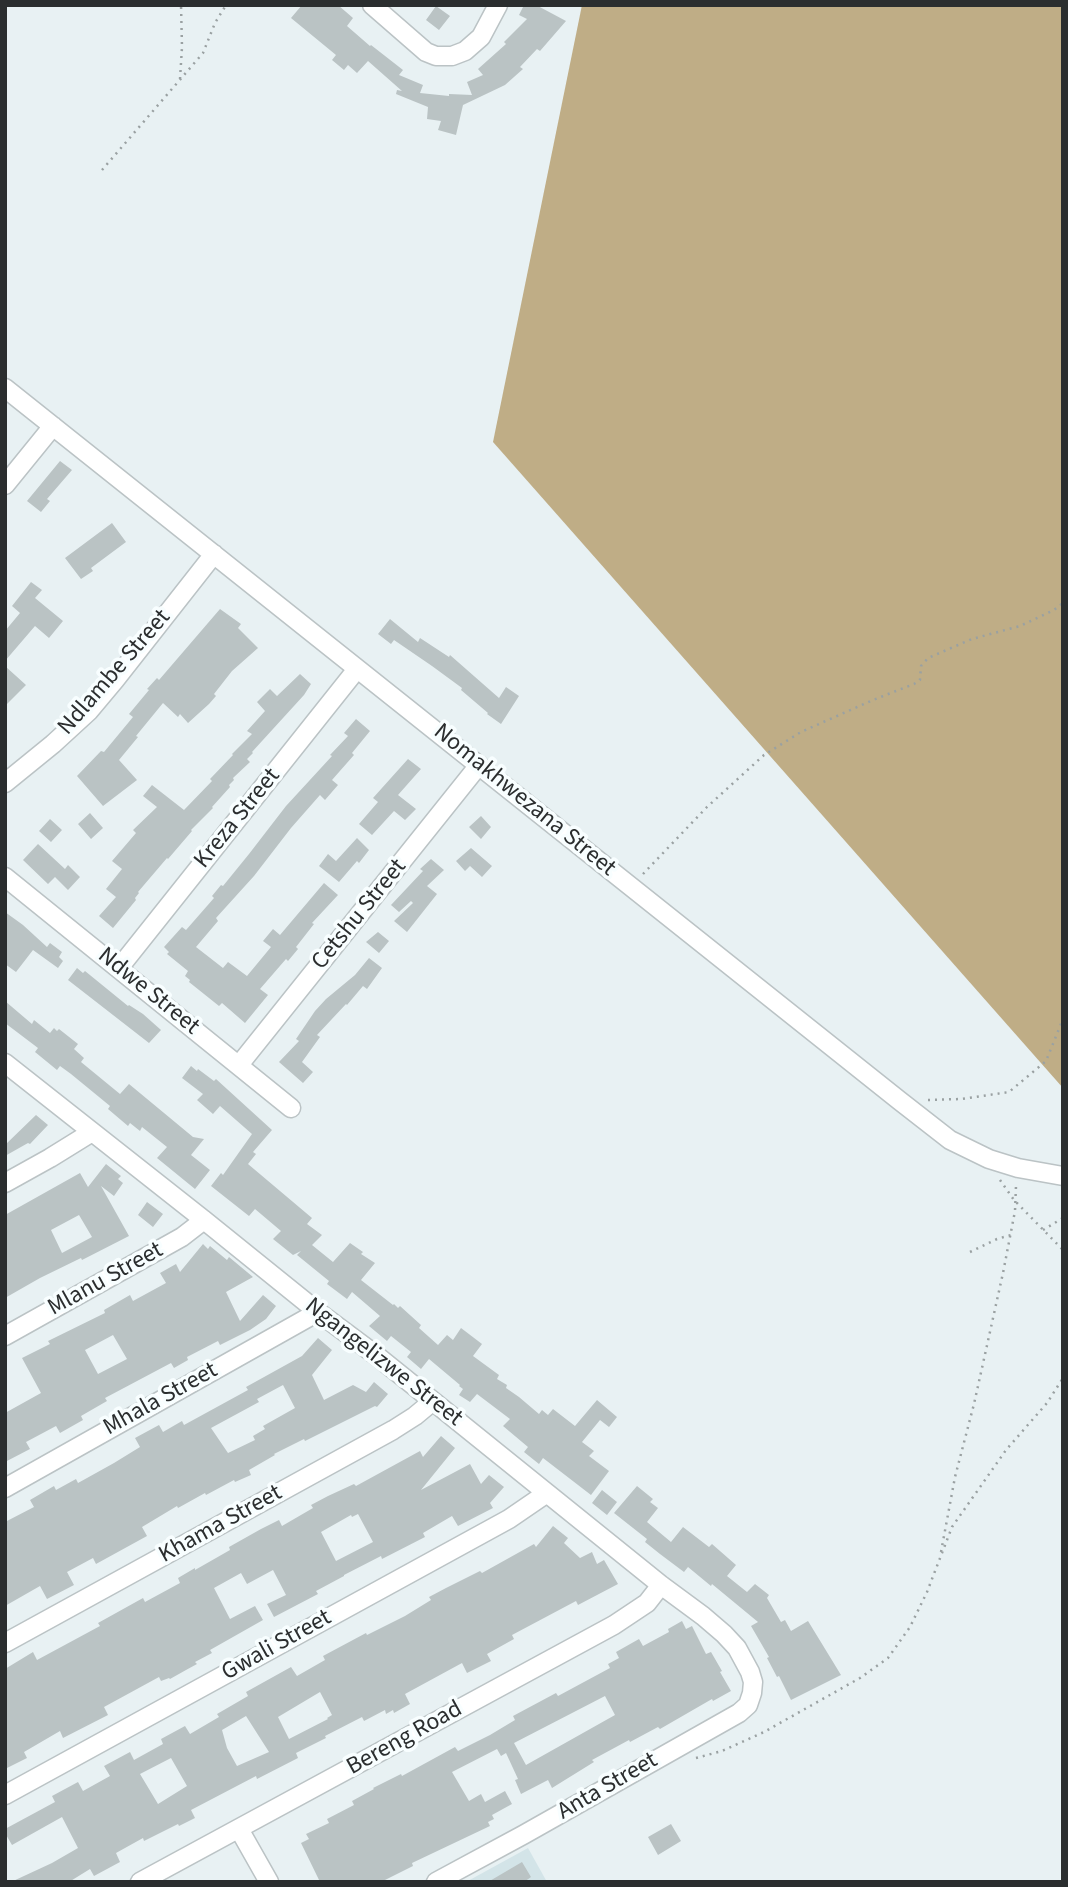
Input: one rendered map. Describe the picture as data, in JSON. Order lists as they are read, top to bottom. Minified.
{"streets":{"street":["Ndlambe Street","Nomakhwezana Street","Kreza Street","Cetshu Street","Ndwe Street","Mlanu Street","Ngangelizwe Street","Mhala Street","Khama Street","Gwali Street","Bereng Road","Anta Street"]},"crossings":[["Ndlambe Street","Nomakhwezana Street"],["Nomakhwezana Street","Kreza Street"],["Nomakhwezana Street","Cetshu Street"],["Kreza Street","Ndwe Street"],["Cetshu Street","Ndwe Street"],["Mlanu Street","Ngangelizwe Street"],["Ngangelizwe Street","Mhala Street"],["Ngangelizwe Street","Khama Street"],["Ngangelizwe Street","Gwali Street"],["Ngangelizwe Street","Bereng Road"],["Ngangelizwe Street","Anta Street"]]}
